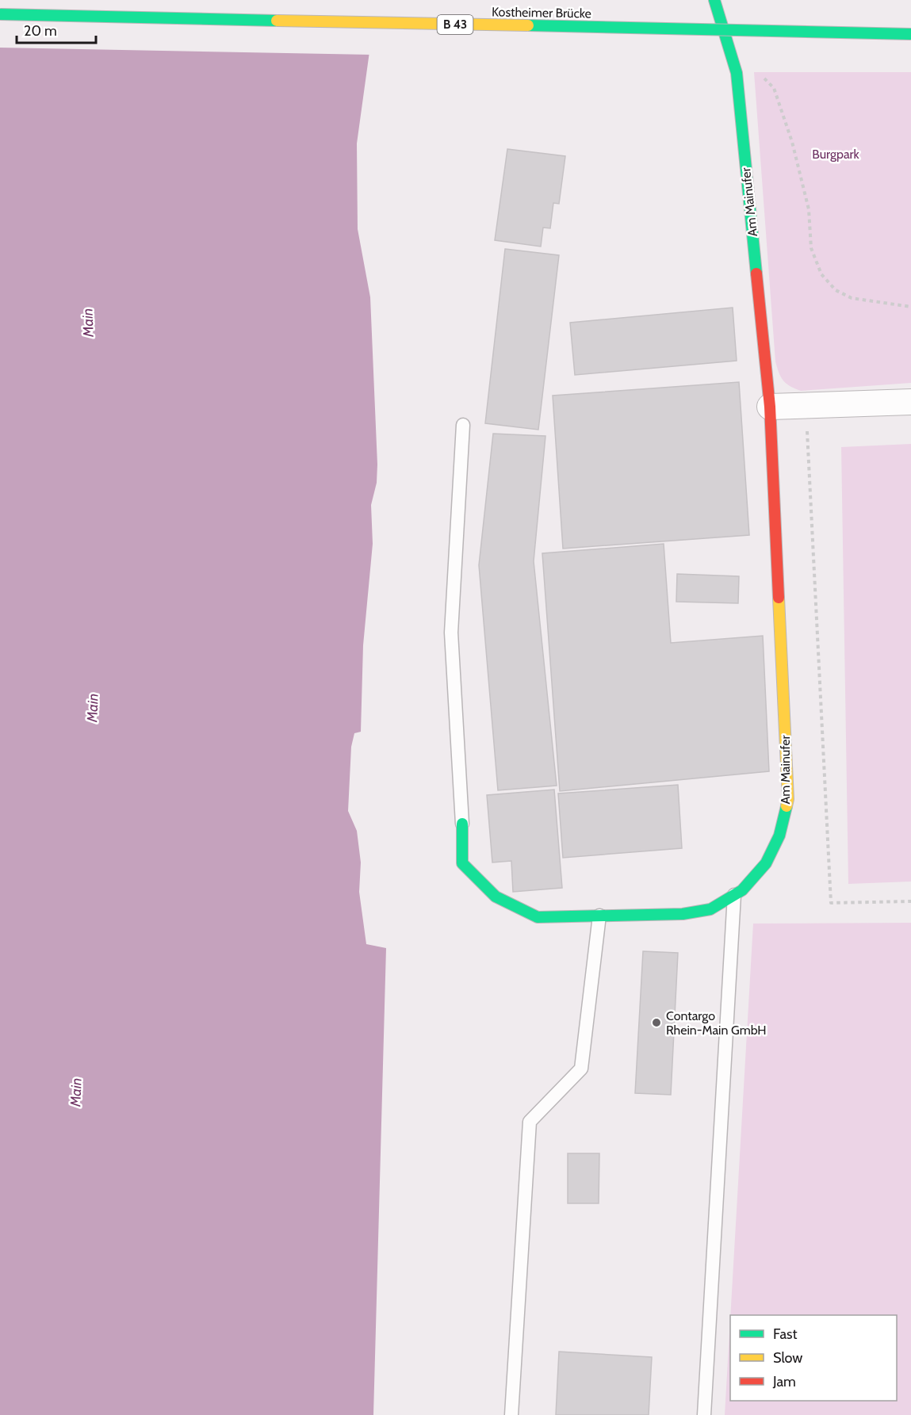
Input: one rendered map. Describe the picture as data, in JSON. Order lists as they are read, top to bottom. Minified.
{"streets":{"street":["Kostheimer Brücke","B 43","Am Mainufer"]},"water":["Main"],"parks":["Burgpark"],"places":["Contargo Rhein-Main GmbH"],"legend":["Fast","Slow","Jam"],"scale_bar":"20 m"}
